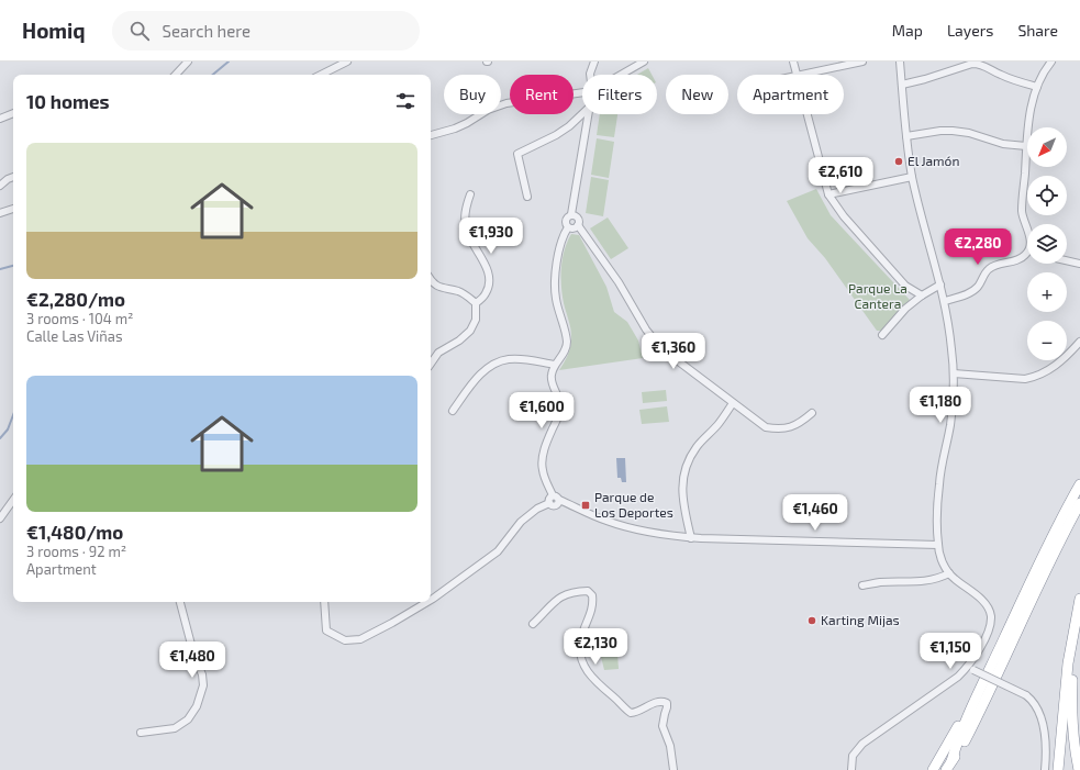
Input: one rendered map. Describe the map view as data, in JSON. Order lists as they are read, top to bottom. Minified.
{"parks":["Parque La Cantera"],"places":{"other":["El Jamón","Karting Mijas"],"transit":["Parque de Los Deportes"]},"north":"bottom left","page":{"header":"Homiq","search":"Search here","nav":["Map","Layers","Share"],"chip":["Buy","Rent","Filters","New","Apartment"],"heading":"10 homes","map_buttons":["+","−"],"list":[{"name":"€2,280/mo","note":"3 rooms · 104 m² · Calle Las Viñas"},{"name":"€1,480/mo","note":"3 rooms · 92 m² · Apartment"}],"price":["€2,610","€1,930","€2,280","€1,360","€1,180","€1,600","€1,460","€2,130","€1,150","€1,480"]}}
